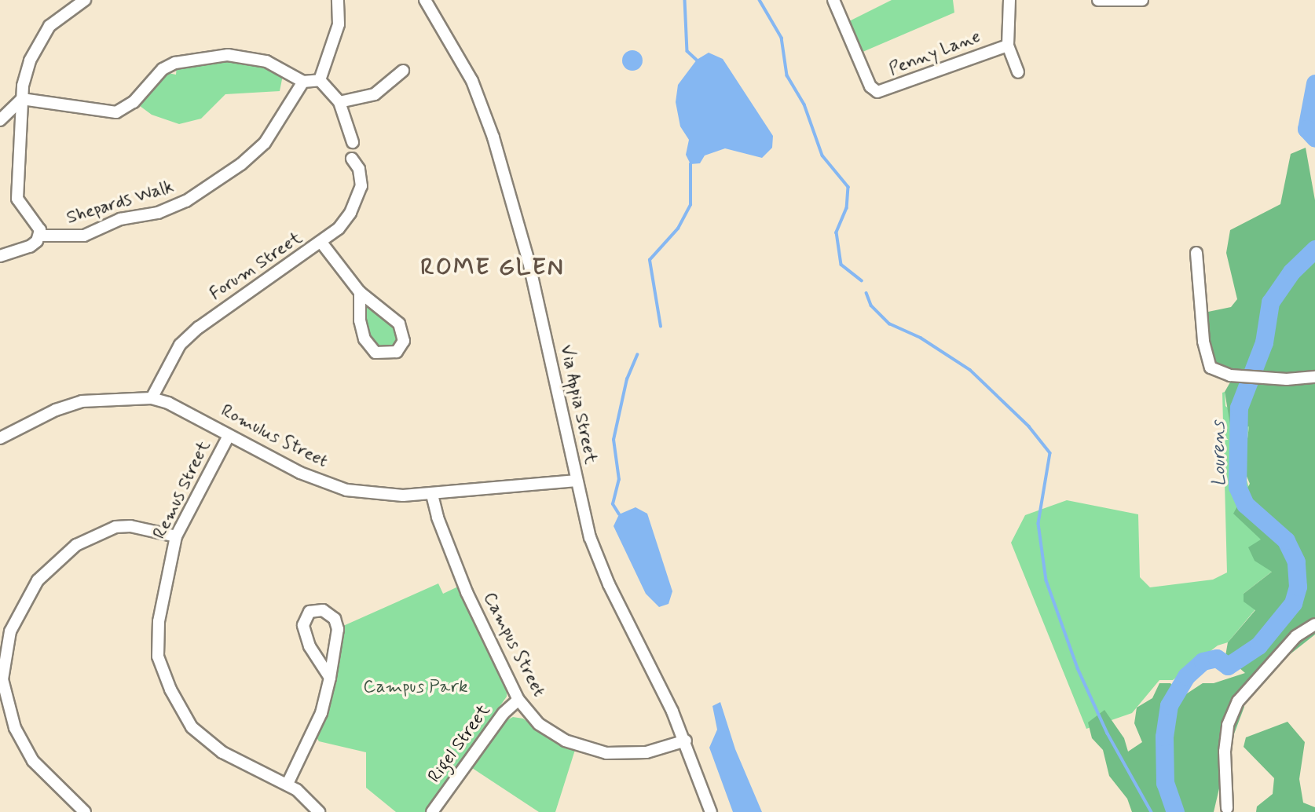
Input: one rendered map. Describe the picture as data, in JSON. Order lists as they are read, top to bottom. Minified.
{"streets":{"street":["Penny Lane","Shepards Walk","Forum Street","Via Appia Street","Romulus Street","Remus Street","Campus Street","Rigel Street"]},"crossings":[["Forum Street","Romulus Street"],["Via Appia Street","Romulus Street"],["Via Appia Street","Campus Street"],["Romulus Street","Remus Street"],["Romulus Street","Campus Street"],["Campus Street","Rigel Street"]],"districts":["ROME GLEN"],"water":["Lourens"],"parks":["Campus Park"]}
